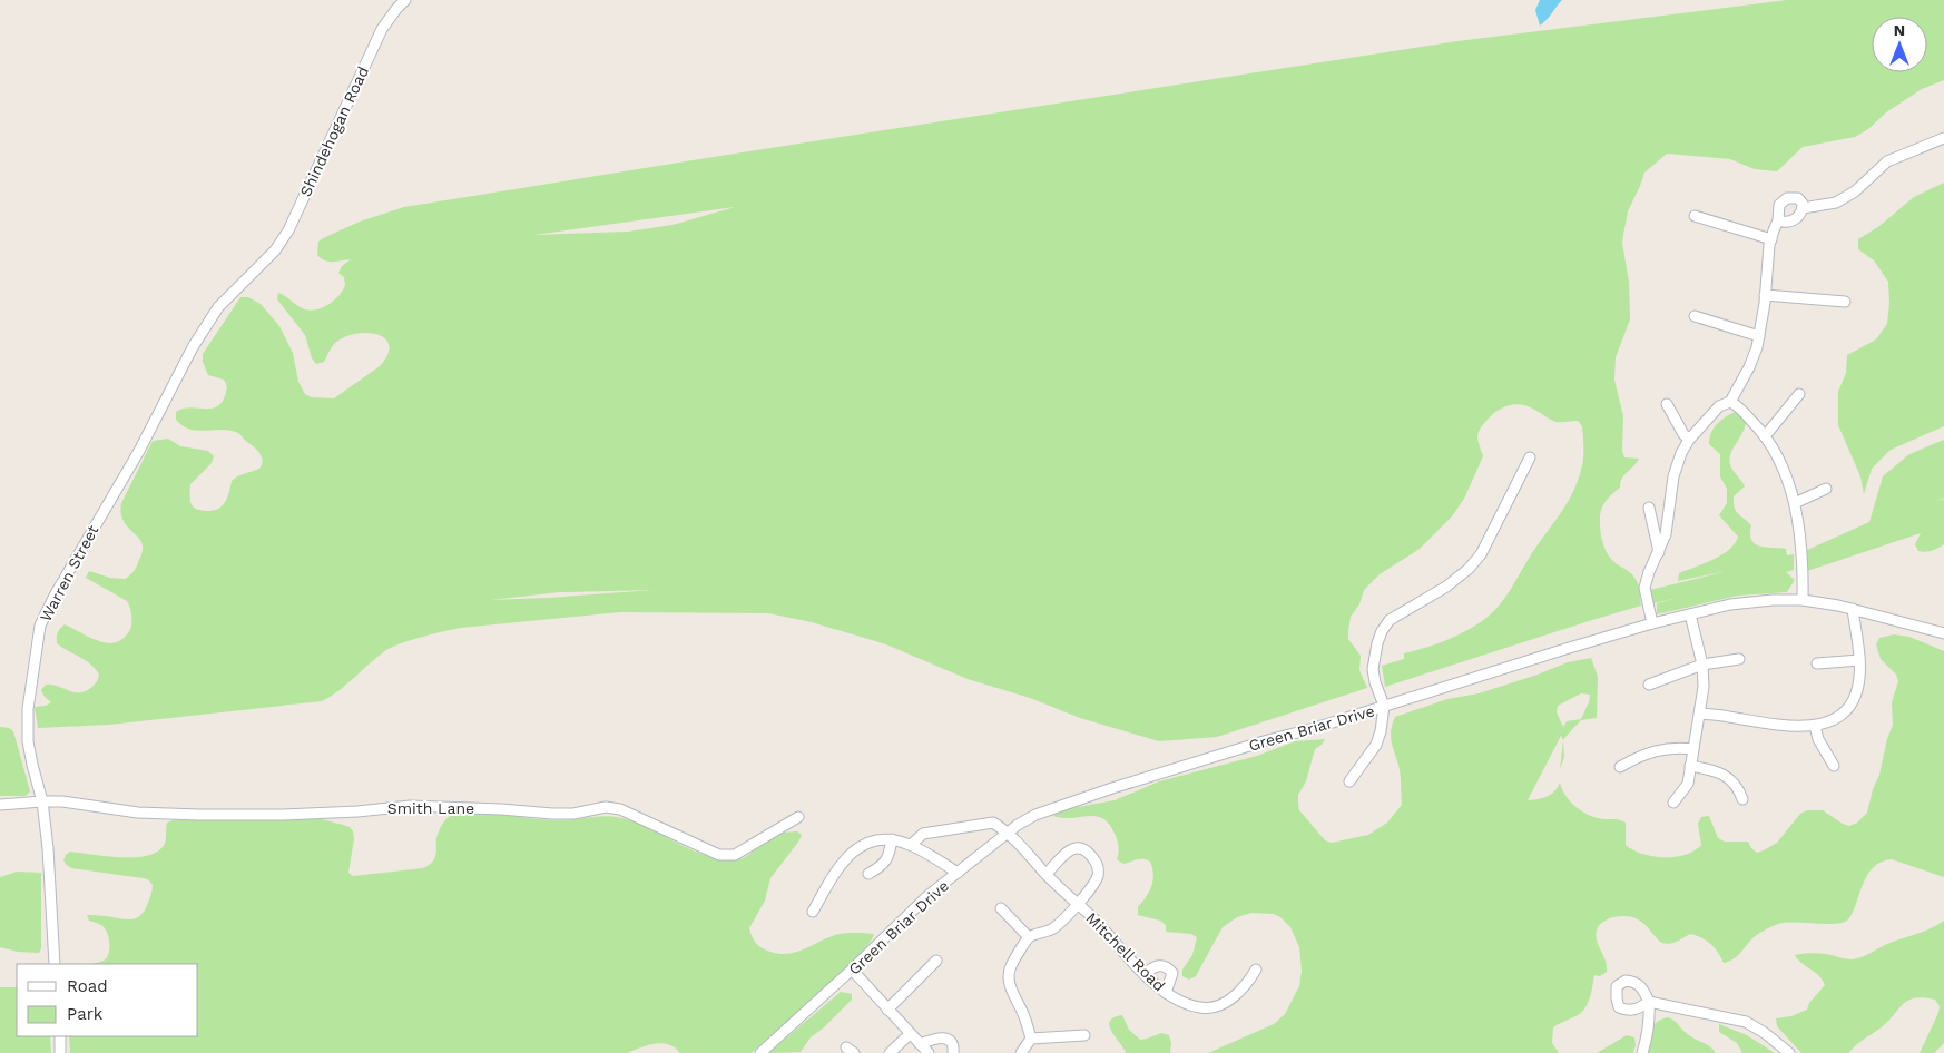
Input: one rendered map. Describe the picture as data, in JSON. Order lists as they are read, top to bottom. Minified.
{"streets":{"street":["Shindehogan Road","Warren Street","Green Briar Drive","Smith Lane","Mitchell Road"]},"crossings":[["Shindehogan Road","Warren Street"],["Warren Street","Smith Lane"],["Green Briar Drive","Mitchell Road"]],"legend":["Road","Park"],"north":"top"}
